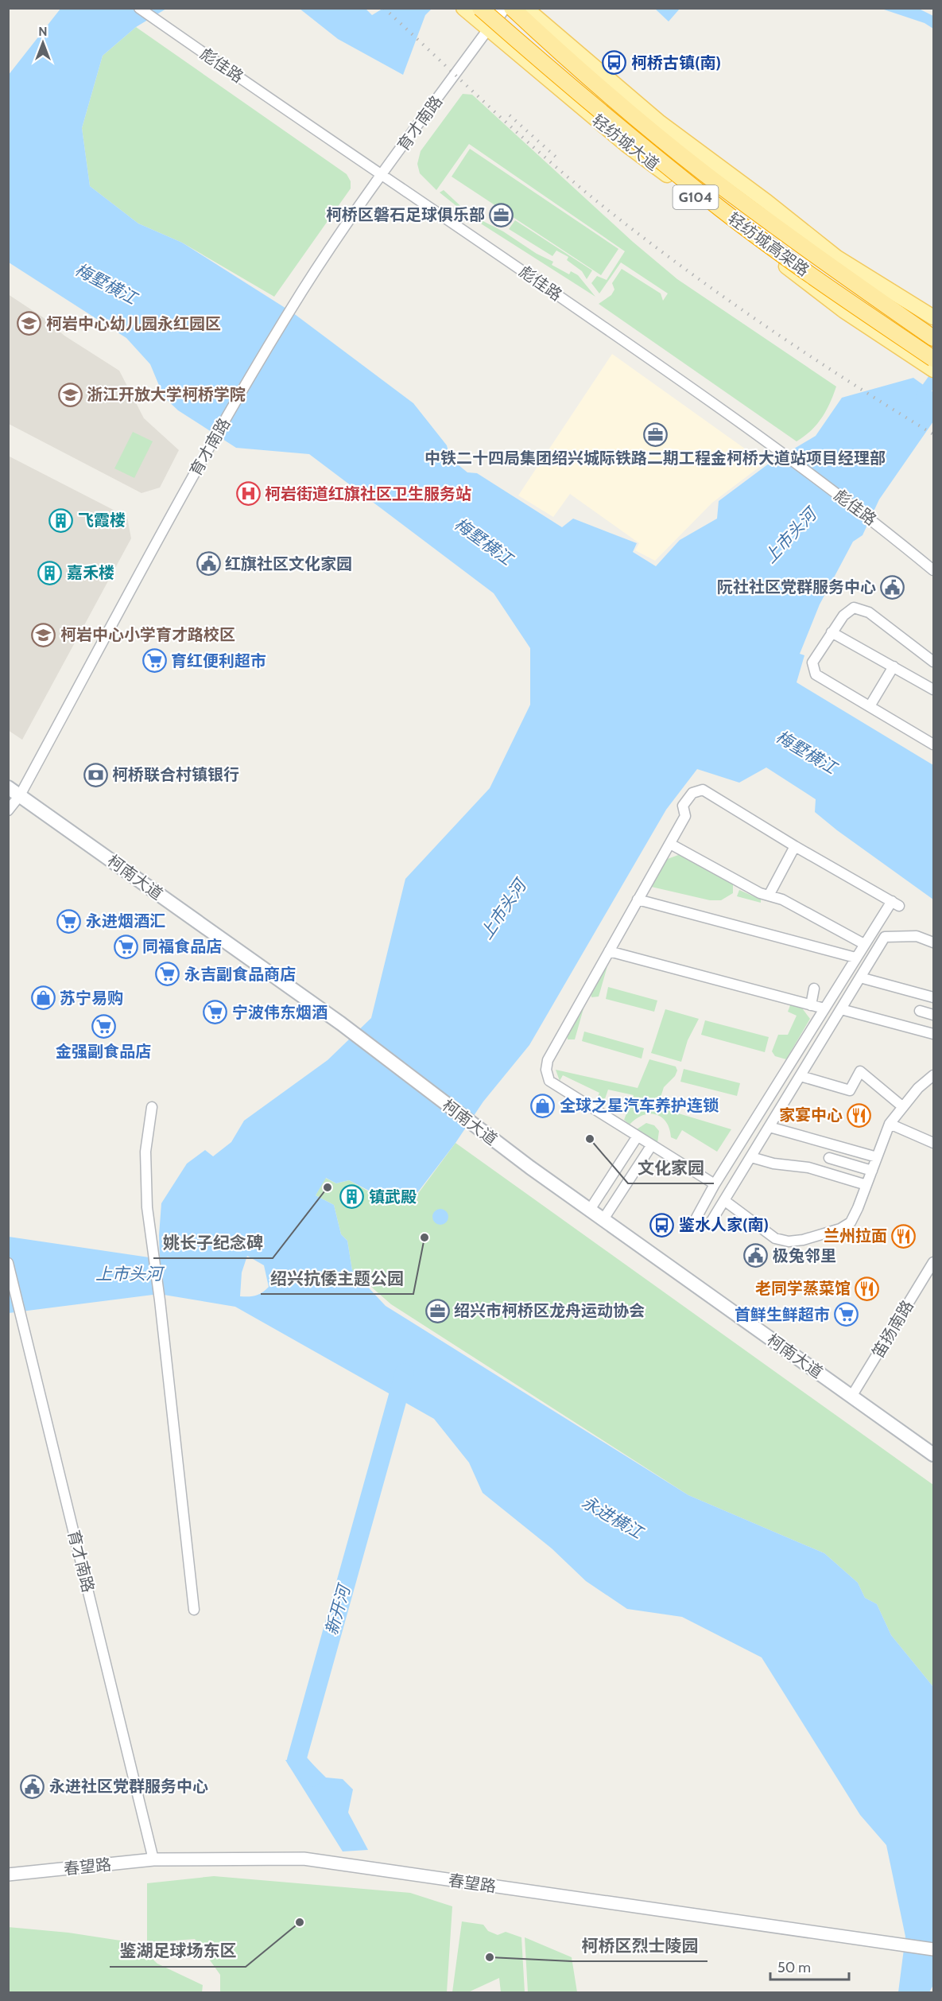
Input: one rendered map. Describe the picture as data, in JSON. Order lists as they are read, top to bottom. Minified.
{"streets":{"highway":["轻纺城高架路"],"main road":["轻纺城大道","G104","柯南大道"],"street":["彪佳路","育才南路","笛扬南路","春望路"]},"crossings":[["彪佳路","育才南路"],["育才南路","轻纺城大道"],["育才南路","柯南大道"],["育才南路","春望路"],["柯南大道","笛扬南路"]],"water":["梅墅横江","上市头河","永进横江","新开河"],"places":{"bus stop":["柯桥古镇(南)","鉴水人家(南)"],"office":["柯桥区磐石足球俱乐部","中铁二十四局集团绍兴城际铁路二期工程金柯桥大道站项目经理部","绍兴市柯桥区龙舟运动协会"],"school or university":["柯岩中心幼儿园永红园区","浙江开放大学柯桥学院","柯岩中心小学育才路校区"],"hospital":["柯岩街道红旗社区卫生服务站"],"building":["飞霞楼","嘉禾楼","镇武殿"],"public building":["红旗社区文化家园","阮社社区党群服务中心","极兔邻里","永进社区党群服务中心"],"supermarket":["育红便利超市","永进烟酒汇","同福食品店","永吉副食品商店","宁波伟东烟酒","金强副食品店","首鲜生鲜超市"],"bank":["柯桥联合村镇银行"],"shop":["苏宁易购","全球之星汽车养护连锁"],"restaurant":["家宴中心","兰州拉面","老同学蒸菜馆"],"other":["文化家园","姚长子纪念碑","绍兴抗倭主题公园","鉴湖足球场东区","柯桥区烈士陵园"]},"scale_bar":"50 m","north":"top"}
